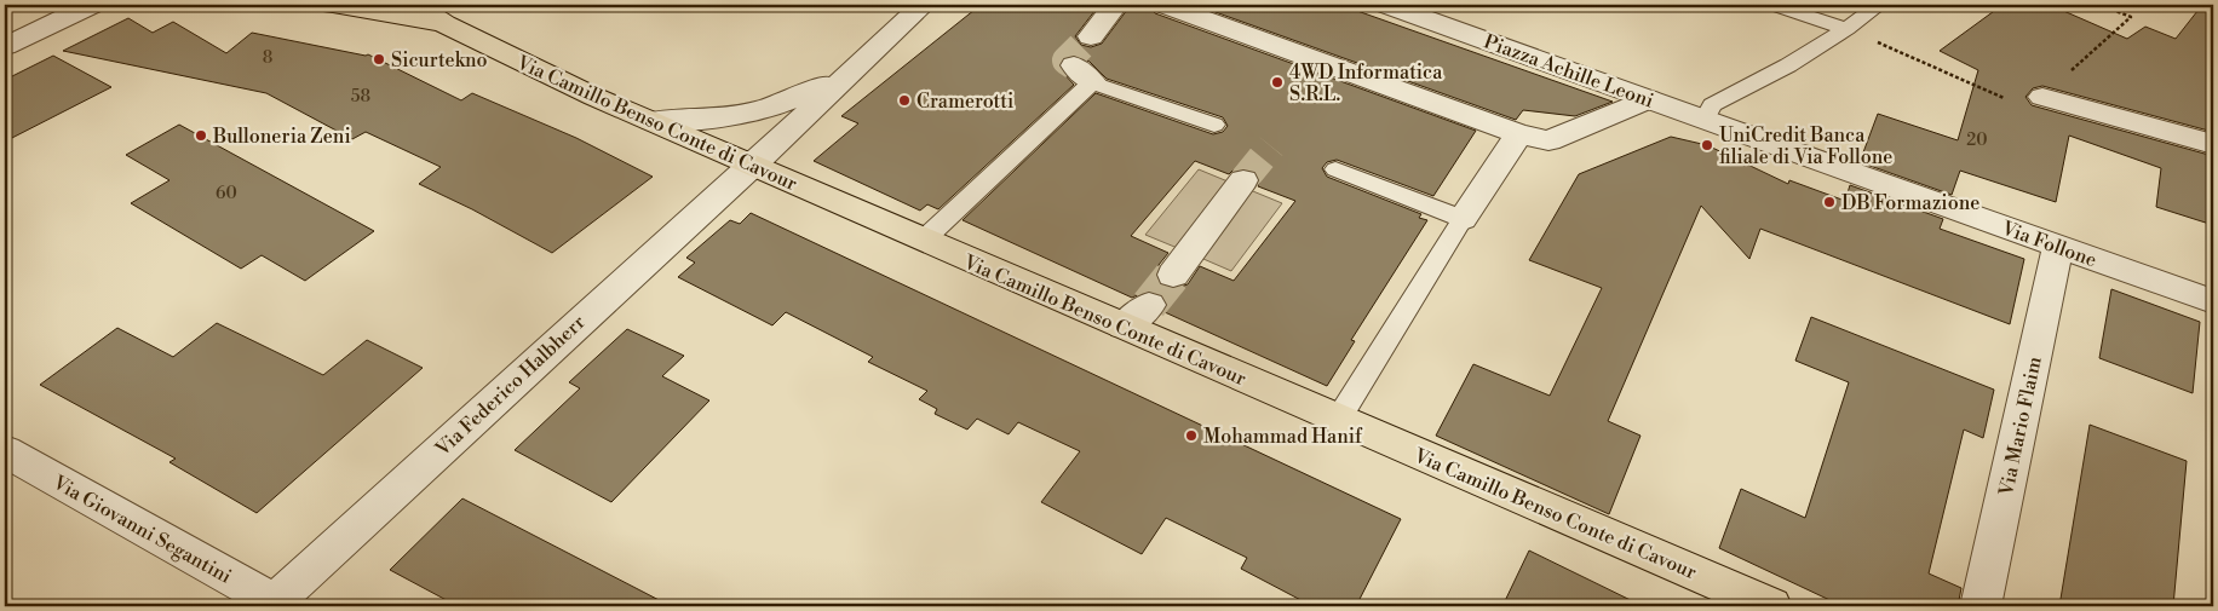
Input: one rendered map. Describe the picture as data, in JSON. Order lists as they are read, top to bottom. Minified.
{"streets":{"main road":["Via Camillo Benso Conte di Cavour"],"street":["Piazza Achille Leoni","Via Follone","Via Federico Halbherr","Via Mario Flaim","Via Giovanni Segantini"]},"crossings":[["Piazza Achille Leoni","Via Follone"],["Via Camillo Benso Conte di Cavour","Via Federico Halbherr"],["Via Follone","Via Mario Flaim"],["Via Federico Halbherr","Via Giovanni Segantini"]],"places":["Sicurtekno","4WD Informatica S.R.L.","Cramerotti","Bulloneria Zeni","UniCredit Banca filiale di Via Follone","DB Formazione","Mohammad Hanif"],"house_numbers":["8","58","20","60"]}
